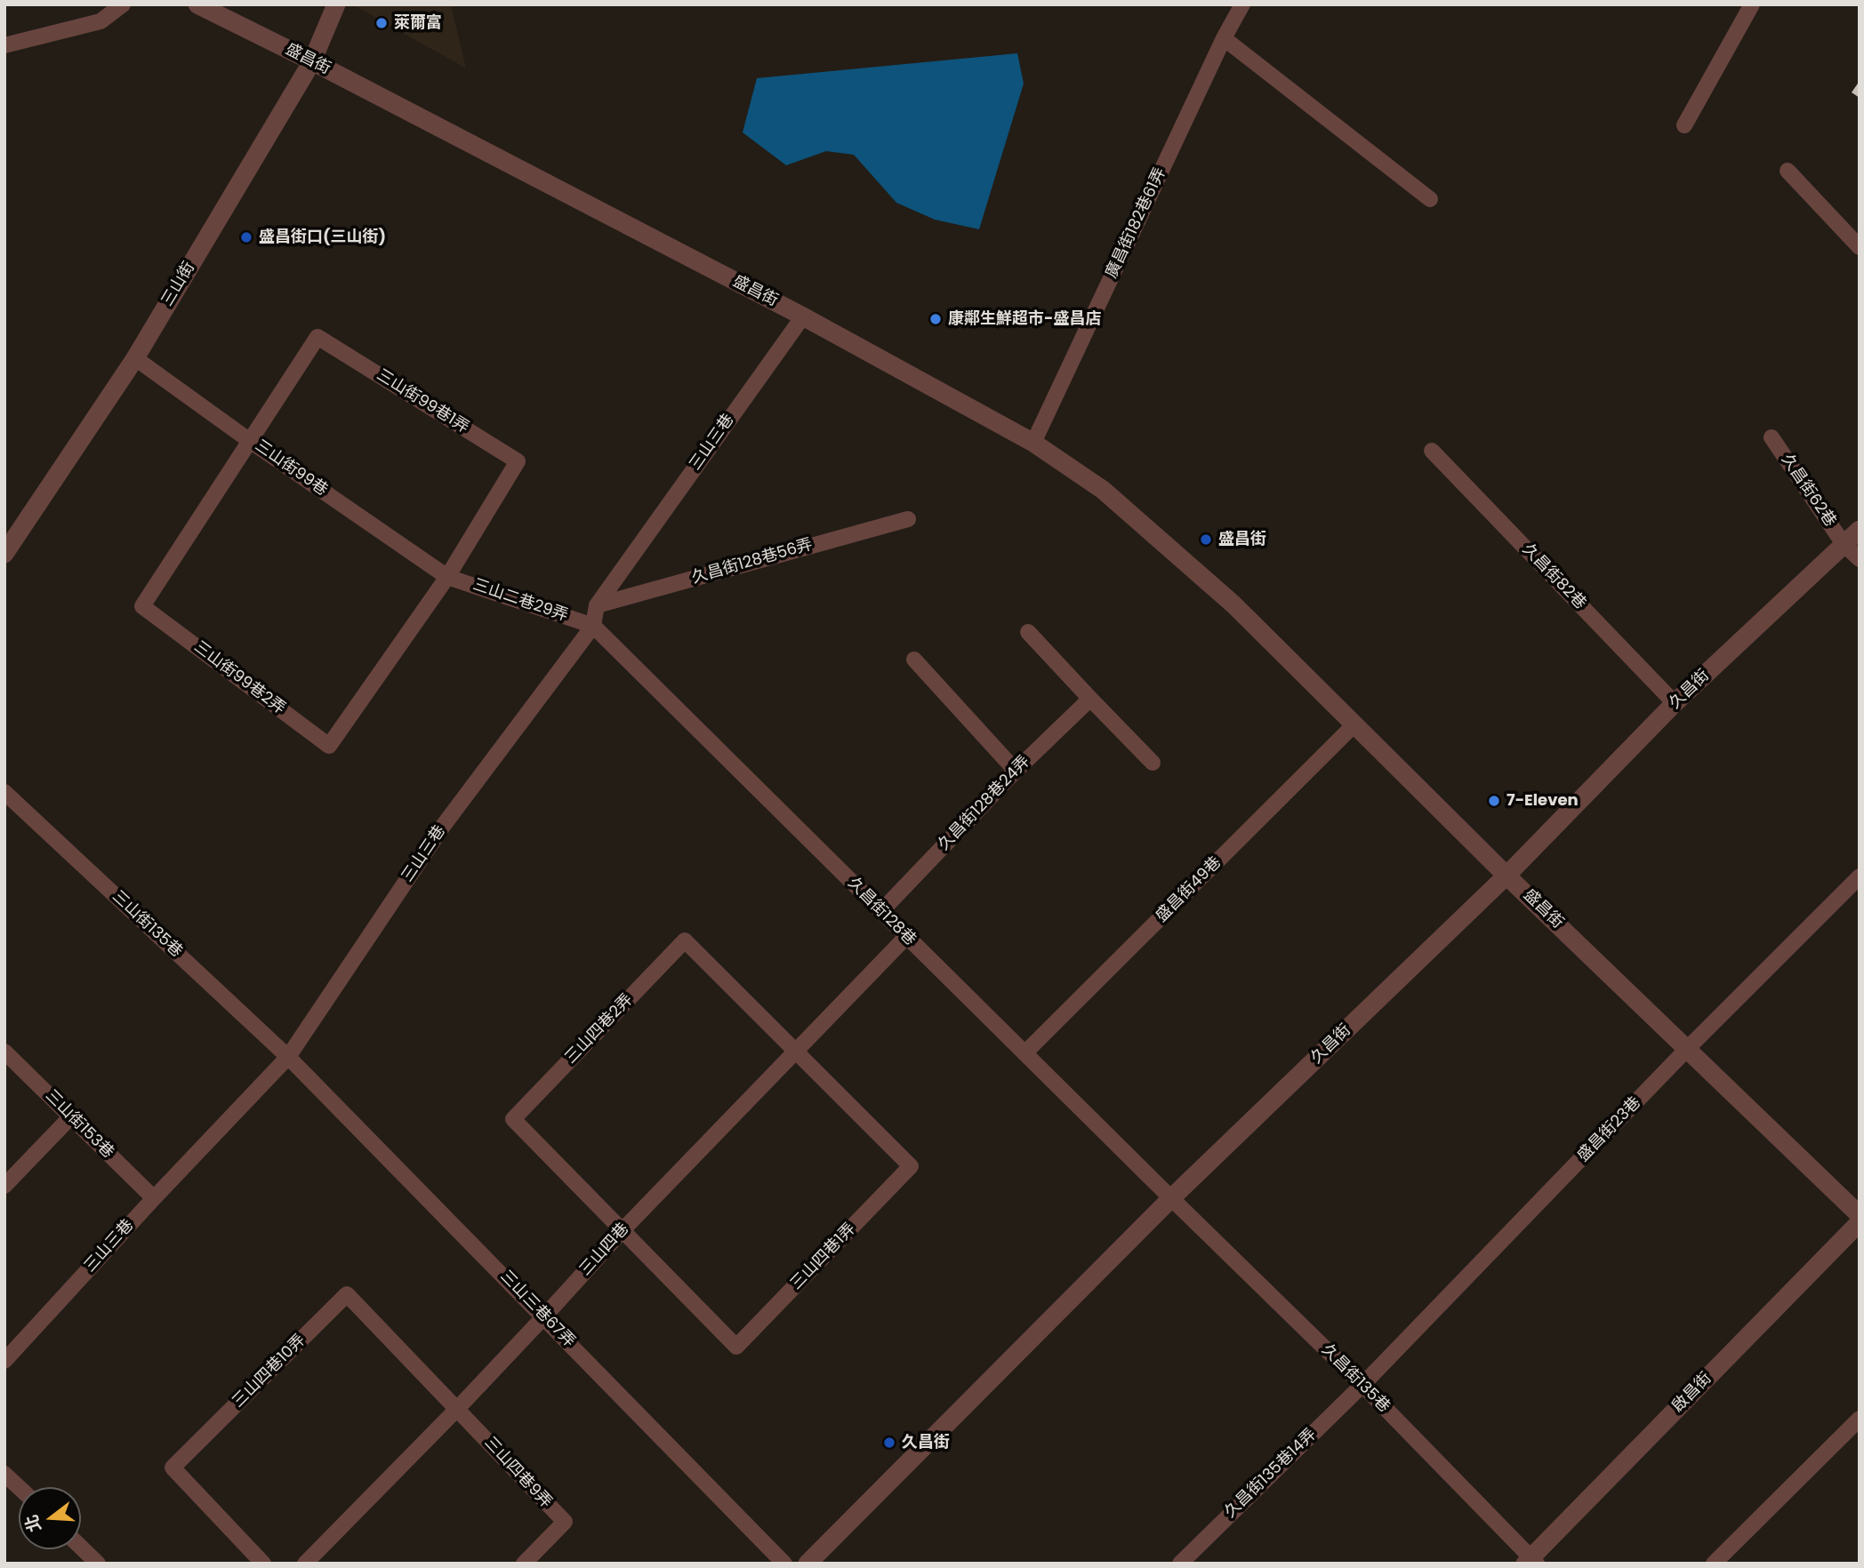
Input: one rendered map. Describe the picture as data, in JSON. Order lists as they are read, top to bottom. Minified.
{"streets":{"street":["盛昌街","三山街","久昌街","啟昌街"],"lane":["廣昌街182巷61弄","三山街99巷1弄","三山三巷","三山街99巷","久昌街62巷","久昌街128巷56弄","久昌街82巷","三山二巷29弄","三山街99巷2弄","久昌街128巷24弄","盛昌街49巷","久昌街128巷","三山街135巷","三山四巷2弄","三山街153巷","盛昌街23巷","三山四巷","三山四巷1弄","三山三巷67弄","三山四巷10弄","久昌街135巷","三山四巷9弄","久昌街135巷14弄"]},"crossings":[["盛昌街","廣昌街182巷61弄"],["盛昌街","三山街"],["盛昌街","三山三巷"],["盛昌街","久昌街"],["盛昌街","盛昌街49巷"],["盛昌街","盛昌街23巷"],["三山街","三山街99巷"],["三山街99巷1弄","三山街99巷"],["三山街99巷1弄","三山二巷29弄"],["三山街99巷1弄","三山街99巷2弄"],["三山三巷","久昌街128巷56弄"],["三山三巷","三山二巷29弄"],["三山三巷","久昌街128巷"],["三山三巷","三山街135巷"],["三山三巷","三山街153巷"],["三山三巷","三山三巷67弄"],["三山街99巷","三山二巷29弄"],["三山街99巷","三山街99巷2弄"],["久昌街62巷","久昌街"],["久昌街82巷","久昌街"],["三山二巷29弄","三山街99巷2弄"],["三山二巷29弄","久昌街128巷"],["久昌街","久昌街128巷"],["久昌街","久昌街135巷"],["久昌街128巷24弄","久昌街128巷"],["盛昌街49巷","久昌街128巷"],["久昌街128巷","三山四巷"],["久昌街128巷","久昌街135巷"],["三山街135巷","三山三巷67弄"],["三山四巷2弄","三山四巷"],["三山四巷2弄","三山四巷1弄"],["盛昌街23巷","久昌街135巷"],["盛昌街23巷","久昌街135巷14弄"],["三山四巷","三山四巷1弄"],["三山四巷","三山三巷67弄"],["三山四巷","三山四巷10弄"],["三山四巷","三山四巷9弄"],["三山四巷10弄","三山四巷9弄"],["久昌街135巷","啟昌街"],["久昌街135巷","久昌街135巷14弄"]],"places":["萊爾富","盛昌街口(三山街)","康鄰生鮮超市-盛昌店","盛昌街","7-Eleven","久昌街"],"north":"left"}
